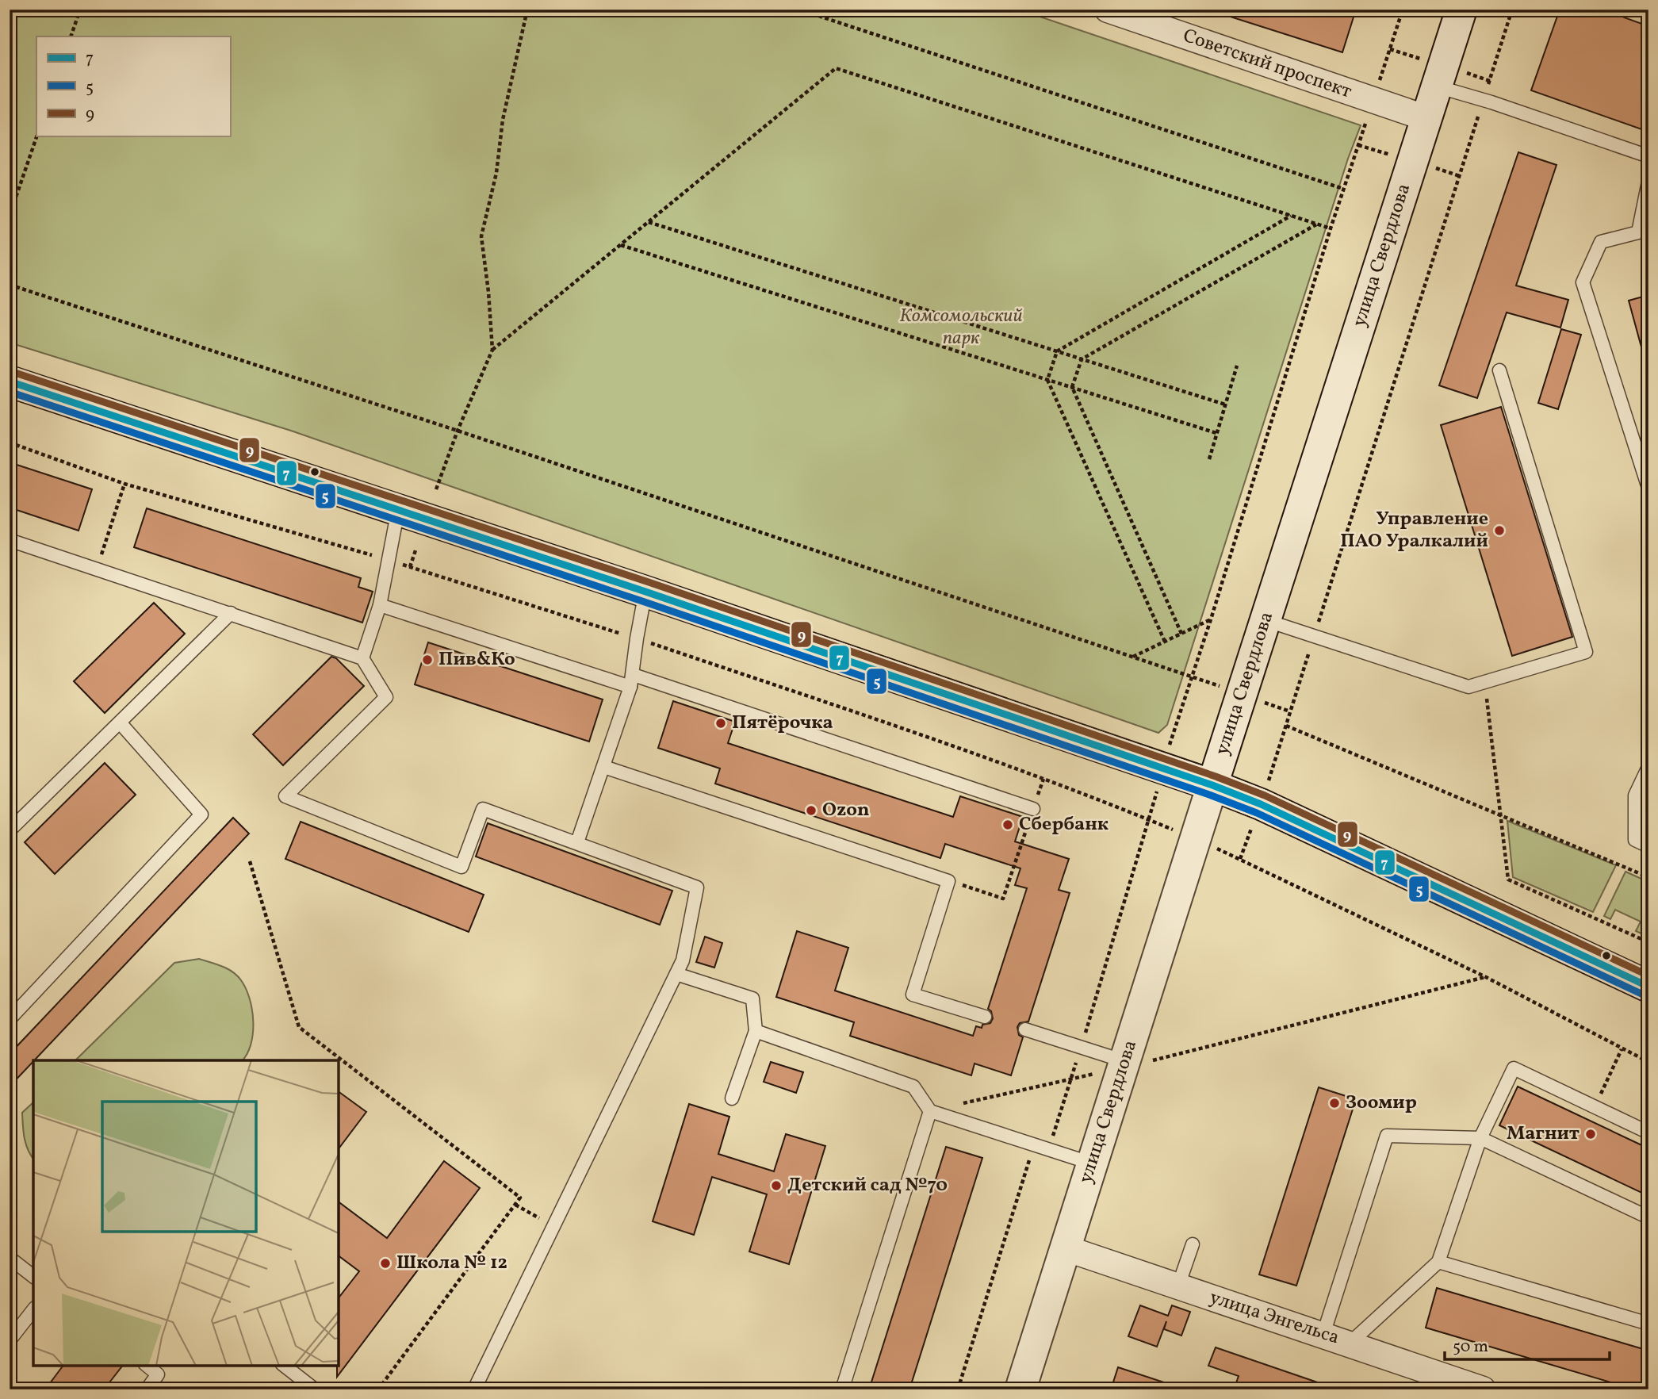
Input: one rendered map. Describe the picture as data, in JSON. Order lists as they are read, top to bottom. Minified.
{"streets":{"main road":["улица Свердлова"],"street":["Советский проспект","улица Энгельса"]},"crossings":[["Советский проспект","улица Свердлова"],["улица Свердлова","улица Энгельса"]],"parks":["Комсомольский парк"],"places":["Управление ПАО Уралкалий","Пив&Ко","Пятёрочка","Ozon","Сбербанк","Зоомир","Магнит","Детский сад №70","Школа № 12"],"lines":["transit line 9","transit line 7","transit line 5"],"legend":["7","5","9"],"scale_bar":"50 m"}
